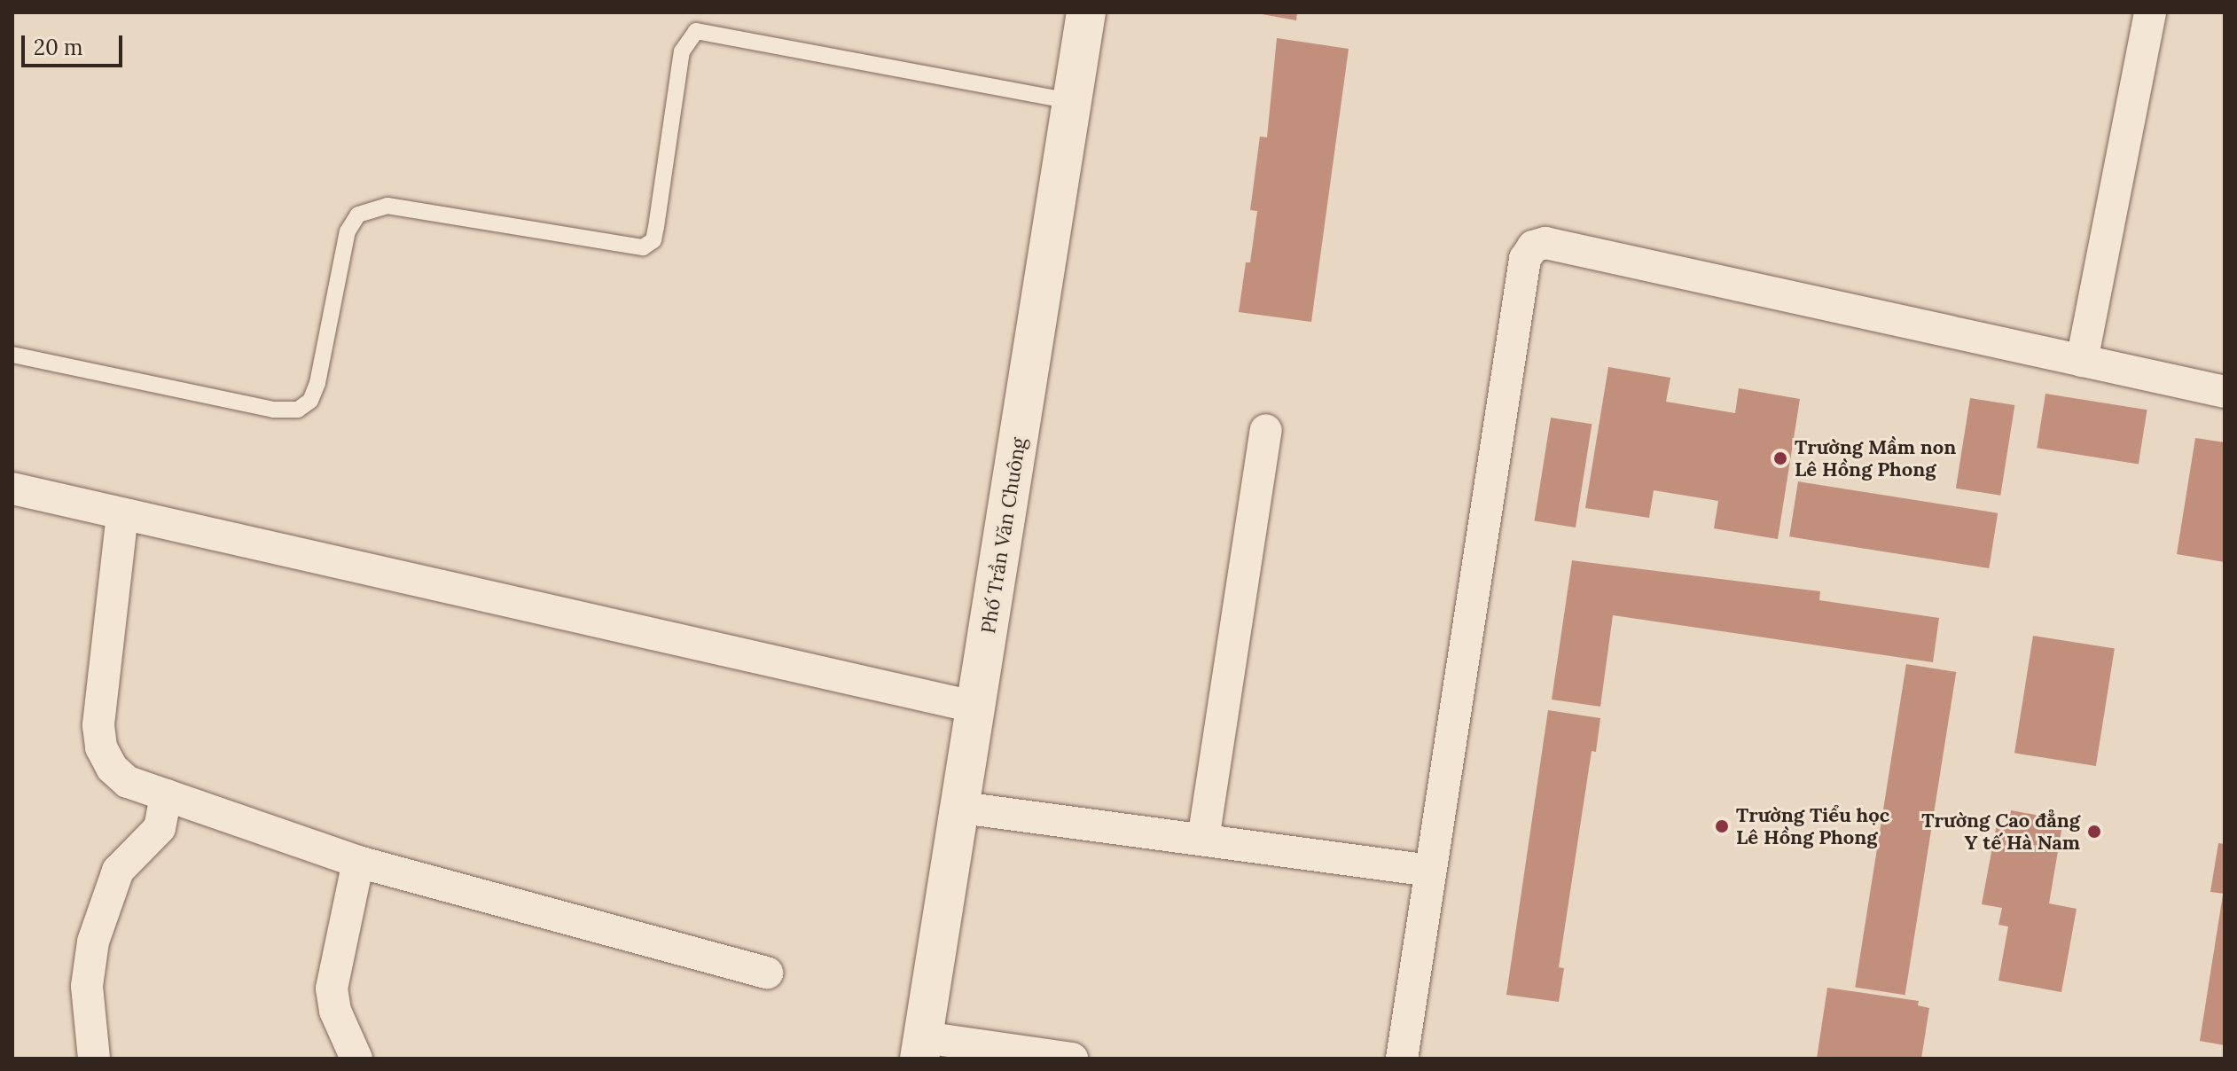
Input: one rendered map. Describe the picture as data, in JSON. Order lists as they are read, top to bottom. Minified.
{"streets":{"street":["Phố Trần Văn Chuông"]},"places":["Trường Mầm non Lê Hồng Phong","Trường Tiểu học Lê Hồng Phong","Trường Cao đẳng Y tế Hà Nam"],"scale_bar":"20 m"}
